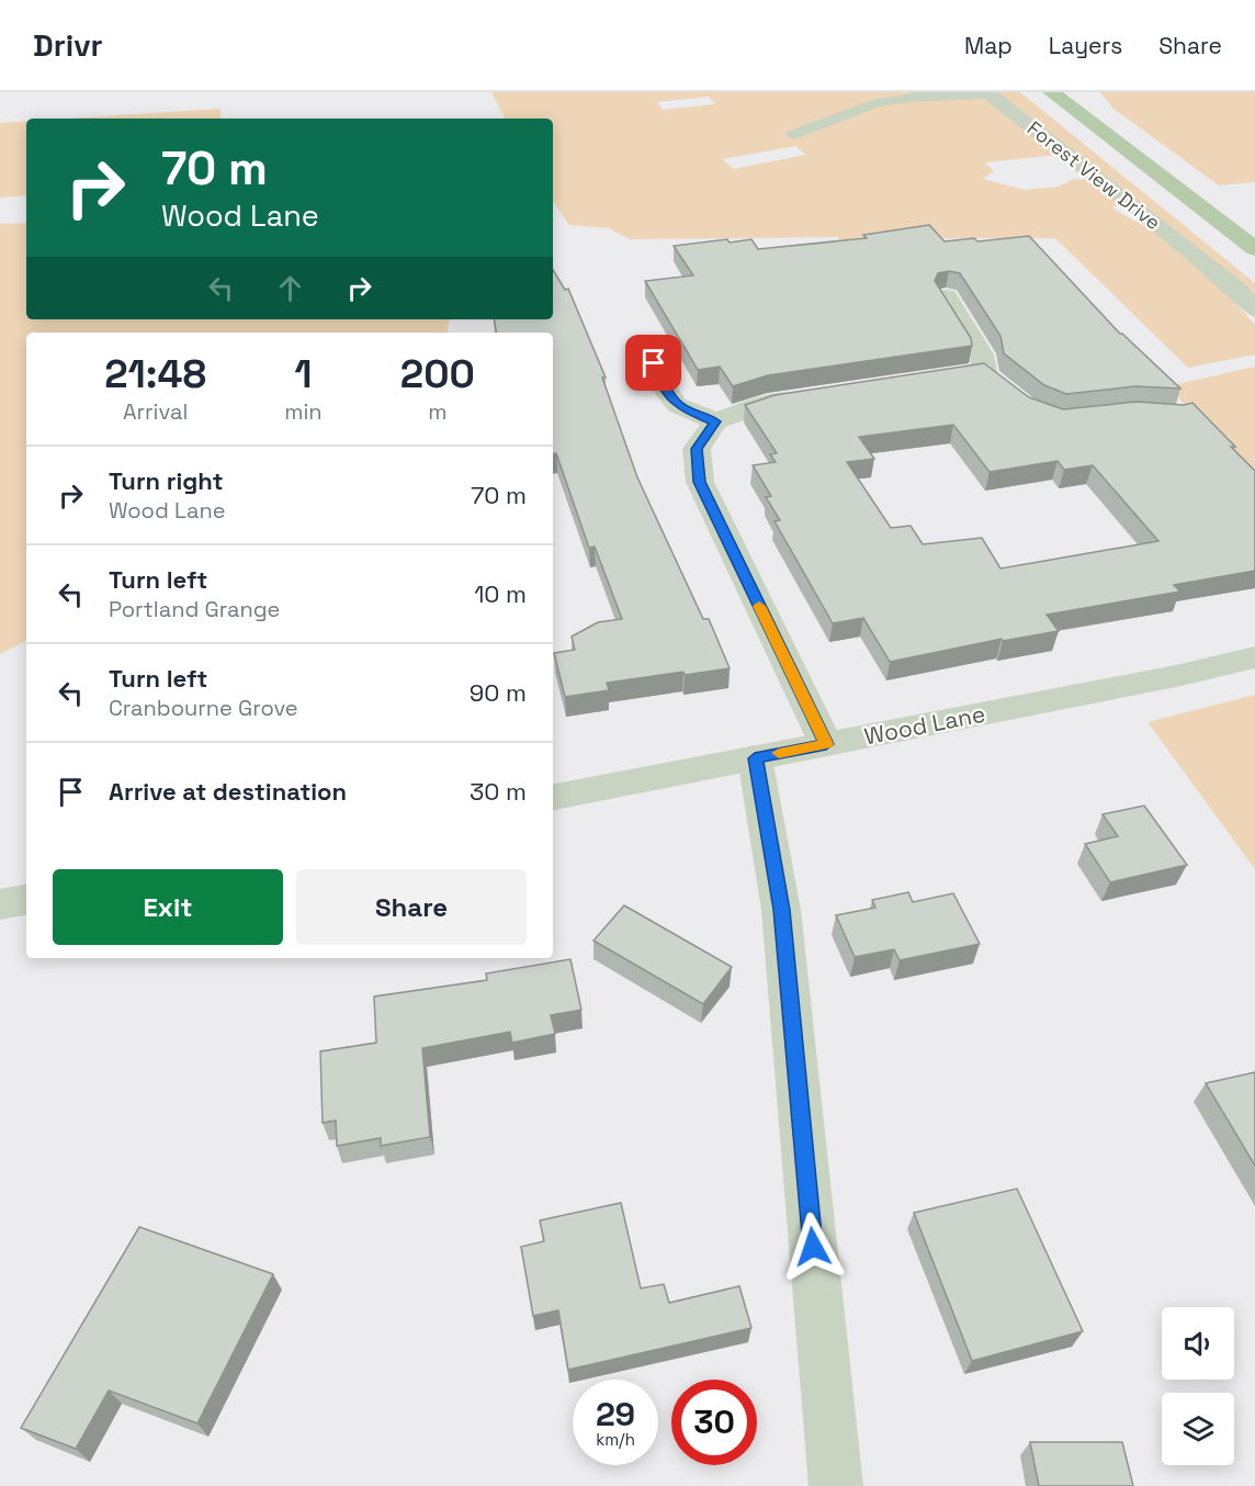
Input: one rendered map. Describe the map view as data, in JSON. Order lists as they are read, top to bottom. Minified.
{"streets":{"street":["Forest View Drive","Wood Lane"]},"page":{"header":"Drivr","nav":["Map","Layers","Share"],"turn":["70 m","Wood Lane"],"eta":["21:48","Arrival","1","min","200","m"],"list":[{"name":"Turn right","note":"Wood Lane","value":"70 m"},{"name":"Turn left","note":"Portland Grange","value":"10 m"},{"name":"Turn left","note":"Cranbourne Grove","value":"90 m"},{"name":"Arrive at destination","value":"30 m"}],"buttons":["Exit","Share"],"speed":"29 km/h","limit":"30"}}
